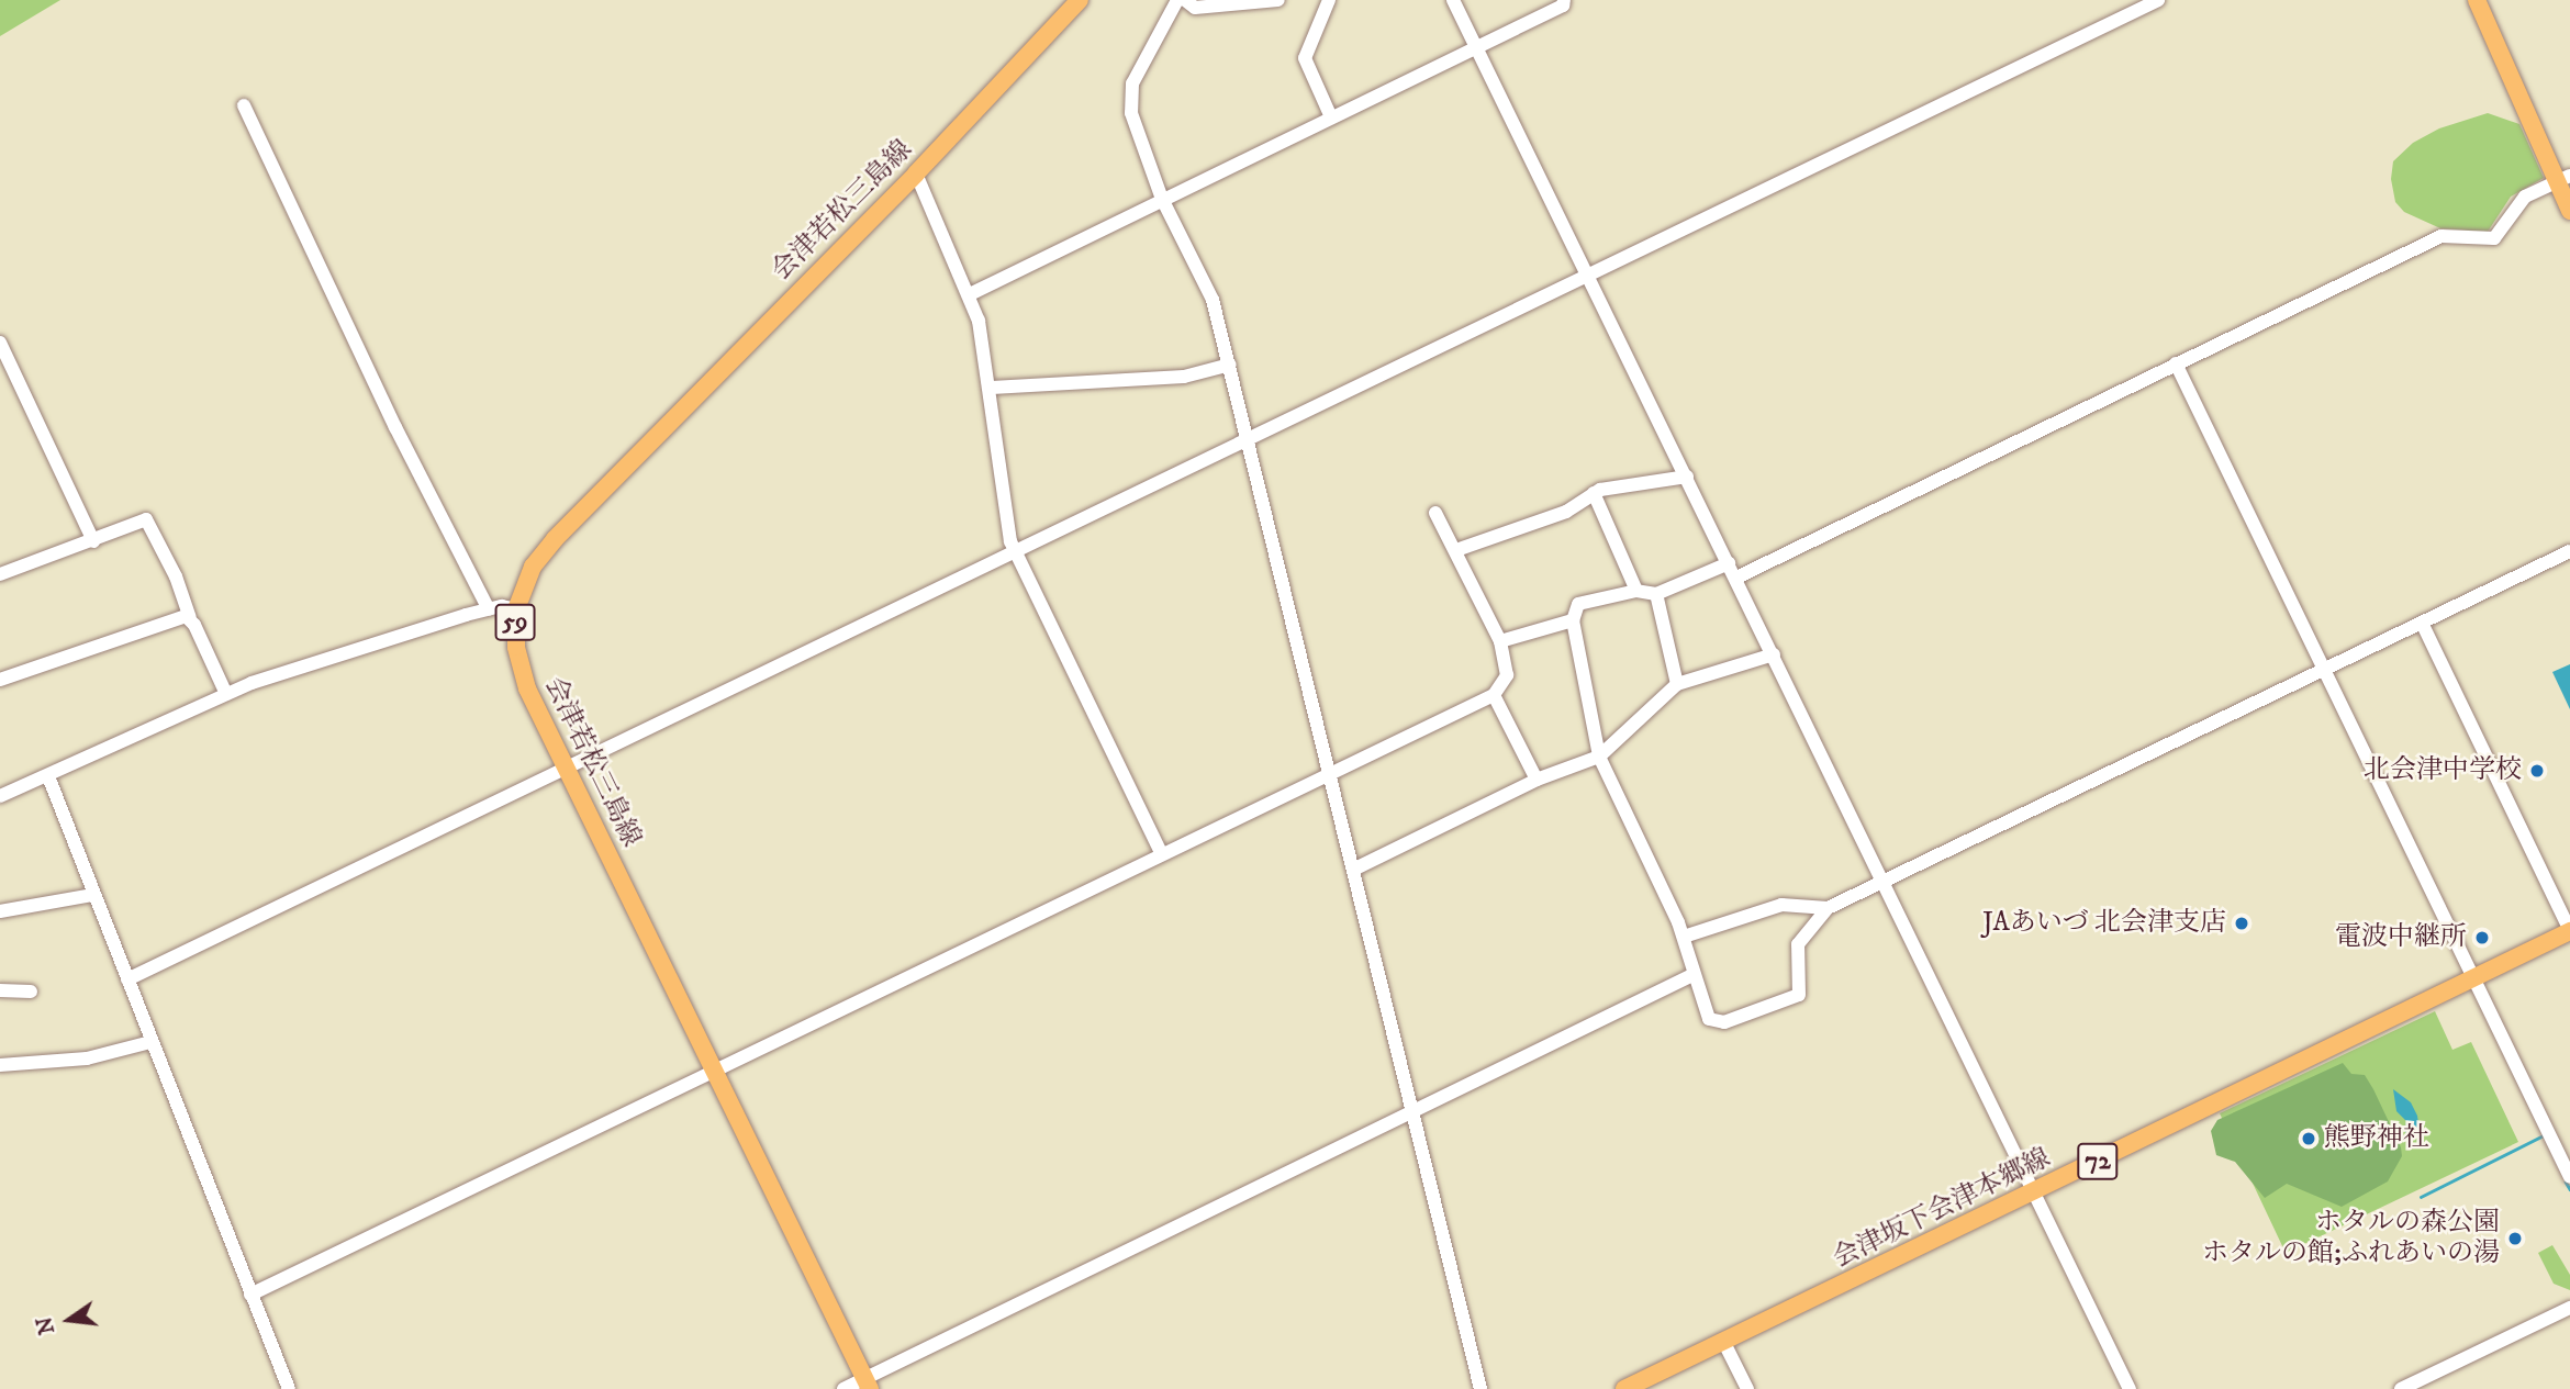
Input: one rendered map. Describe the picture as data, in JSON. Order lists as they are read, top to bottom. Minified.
{"streets":{"main road":["会津若松三島線","59","72","会津坂下会津本郷線"]},"places":["北会津中学校","JAあいづ 北会津支店","電波中継所","熊野神社","ホタルの森公園 ホタルの館;ふれあいの湯"],"north":"left"}
